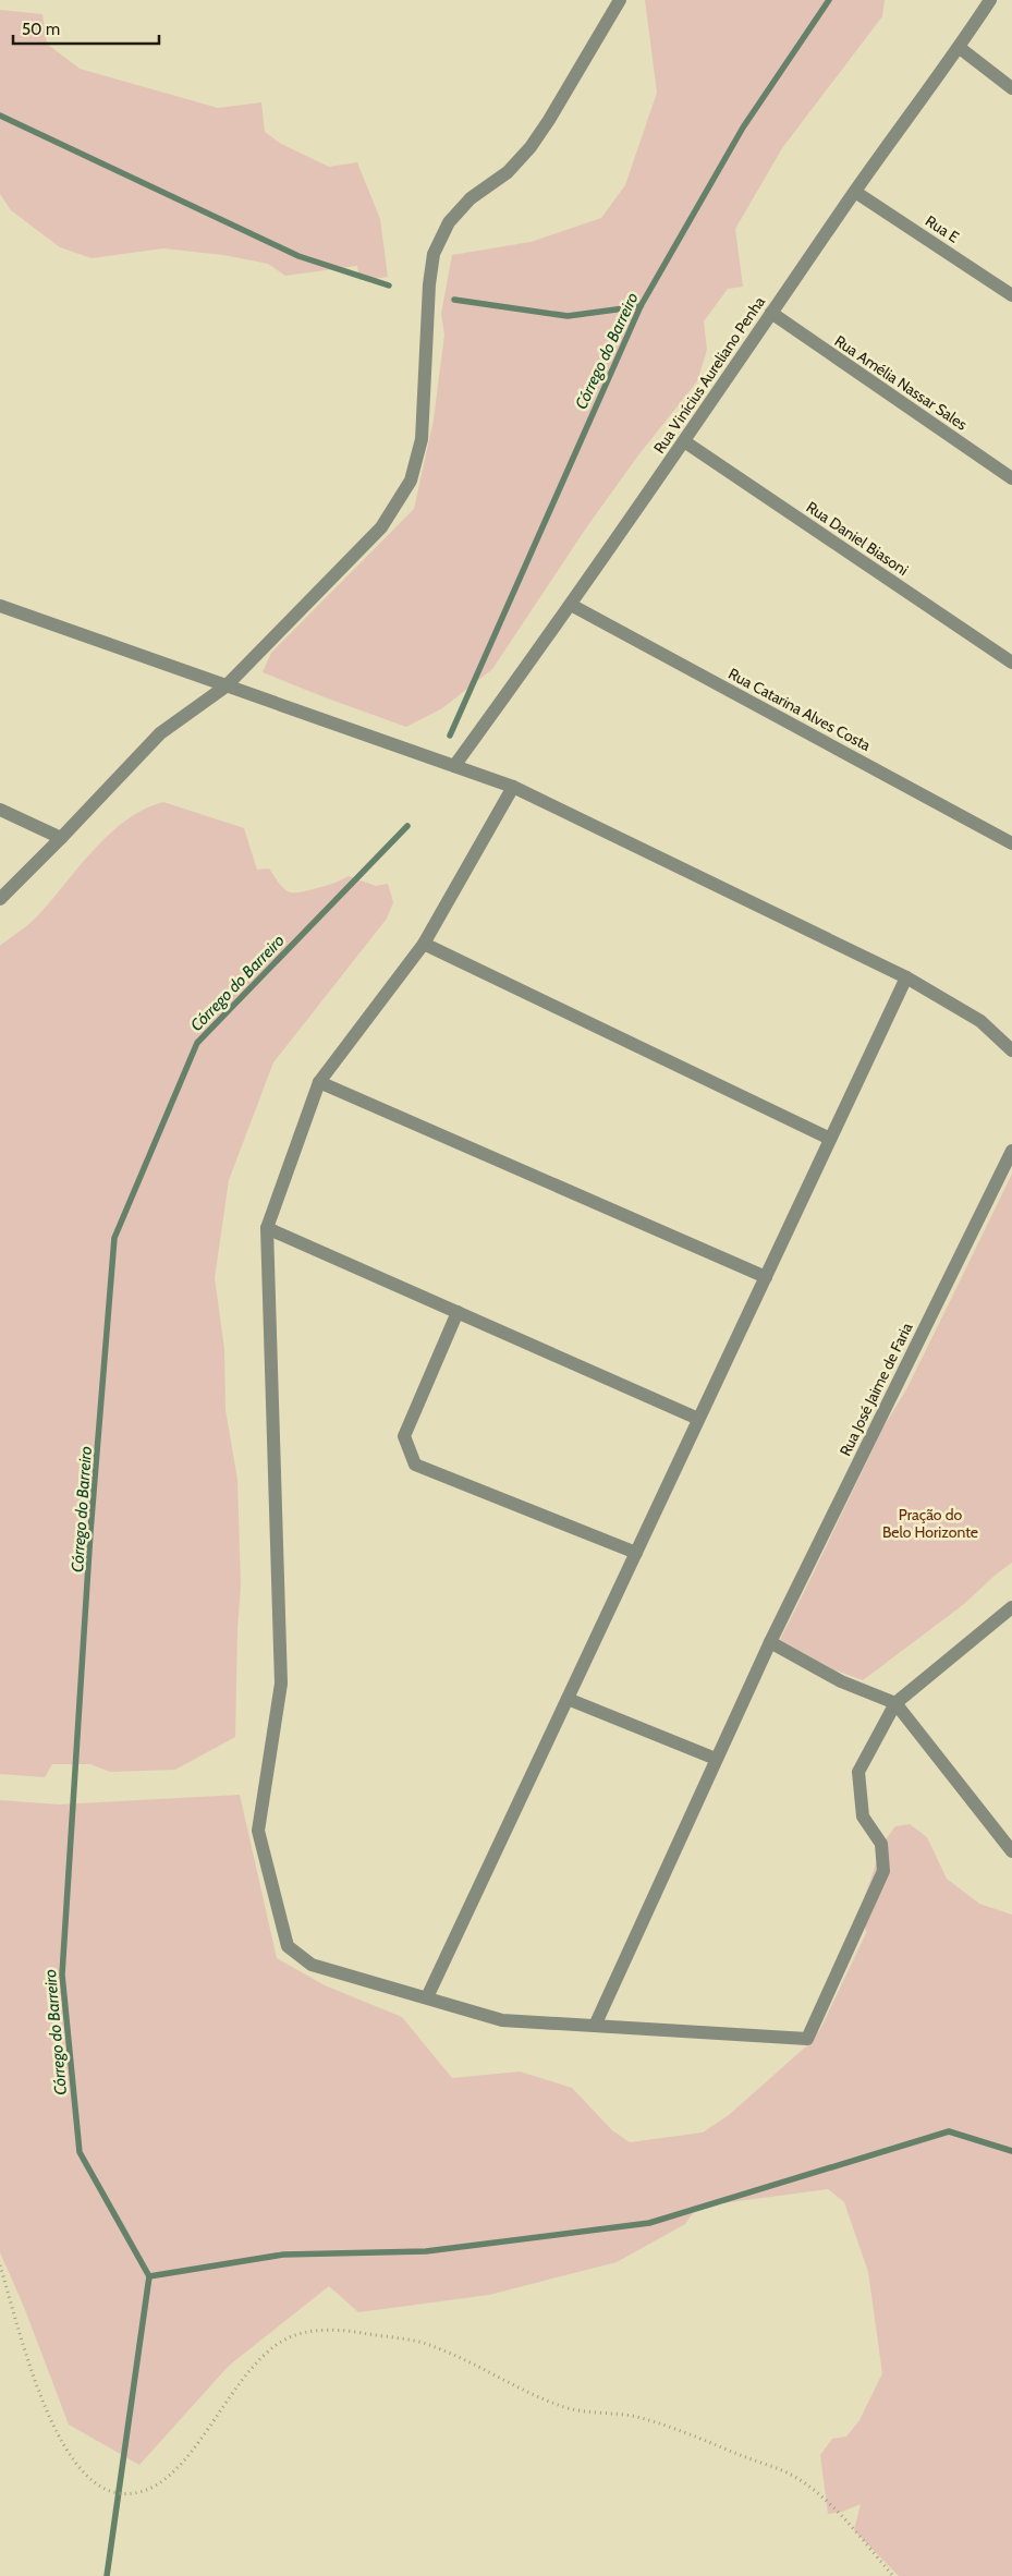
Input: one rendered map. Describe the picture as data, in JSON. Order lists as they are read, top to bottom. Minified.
{"streets":{"street":["Rua E","Rua Vinícius Aureliano Penha","Rua Amélia Nassar Sales","Rua Daniel Biasoni","Rua Catarina Alves Costa","Rua José Jaime de Faria"]},"crossings":[["Rua E","Rua Vinícius Aureliano Penha"],["Rua Vinícius Aureliano Penha","Rua Amélia Nassar Sales"],["Rua Vinícius Aureliano Penha","Rua Daniel Biasoni"],["Rua Vinícius Aureliano Penha","Rua Catarina Alves Costa"]],"water":["Córrego do Barreiro"],"parks":["Pração do Belo Horizonte"],"scale_bar":"50 m"}
